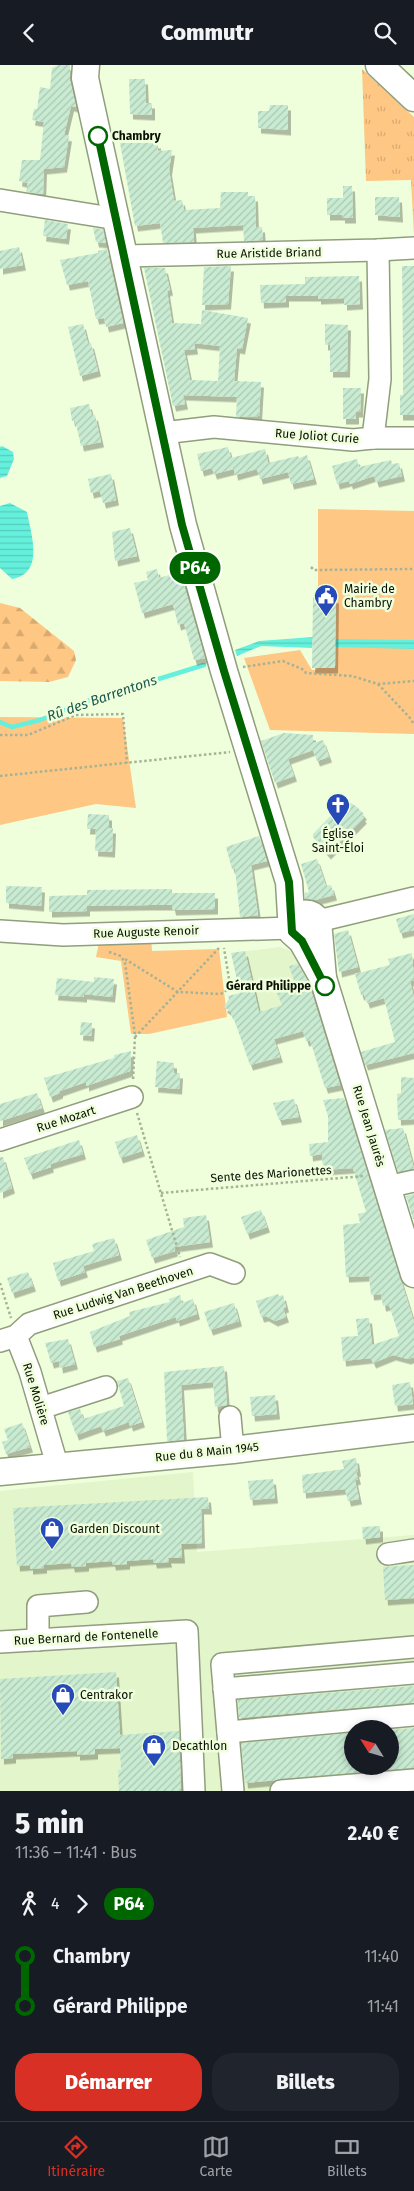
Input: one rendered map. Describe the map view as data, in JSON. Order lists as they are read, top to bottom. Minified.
{"streets":{"main road":["Rue Jean Jaurès","Rue du 8 Main 1945"],"street":["Rue Aristide Briand","Rue Joliot Curie","Rue Auguste Renoir","Rue Mozart","Rue Ludwig Van Beethoven","Rue Molière","Rue Bernard de Fontenelle"],"path":["Sente des Marionettes"]},"crossings":[["Rue Aristide Briand","Rue Joliot Curie"],["Rue Auguste Renoir","Rue Jean Jaurès"],["Rue Jean Jaurès","Sente des Marionettes"],["Rue Ludwig Van Beethoven","Rue Molière"],["Rue Molière","Rue du 8 Main 1945"]],"water":["Rû des Barrentons"],"places":{"other":["Chambry","Gérard Philippe"],"public building":["Mairie de Chambry"],"church":["Église Saint-Éloi"],"shop":["Garden Discount","Centrakor","Decathlon"]},"lines":["bus line P64"],"north":"top left","page":{"header":"Commutr","on_map":"P64","heading":["5 min","11:36 – 11:41 · Bus","2.40 €"],"legs":["4","P64"],"list":[{"name":"Chambry","value":"11:40"},{"name":"Gérard Philippe","value":"11:41"}],"buttons":["Démarrer","Billets"],"tabs":["Itinéraire","Carte","Billets"]}}
